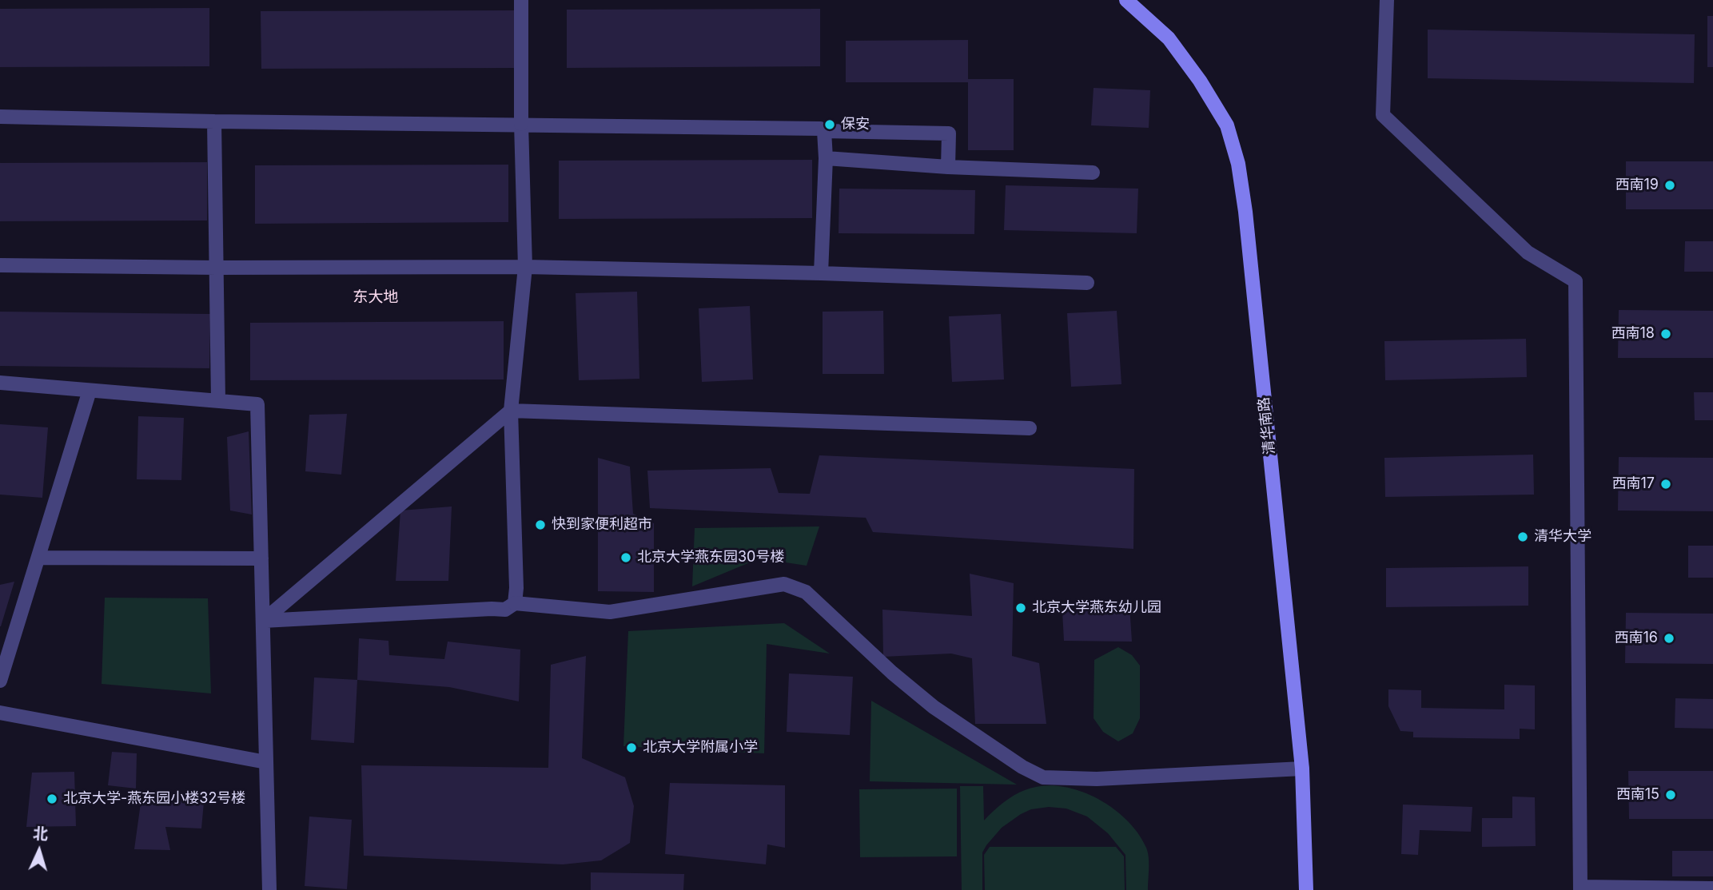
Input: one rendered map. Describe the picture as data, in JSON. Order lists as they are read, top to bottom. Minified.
{"streets":{"street":["清华南路"]},"districts":["东大地"],"places":["保安","西南19","西南18","西南17","快到家便利超市","清华大学","北京大学燕东园30号楼","北京大学燕东幼儿园","西南16","北京大学附属小学","西南15","北京大学-燕东园小楼32号楼"],"north":"top"}
